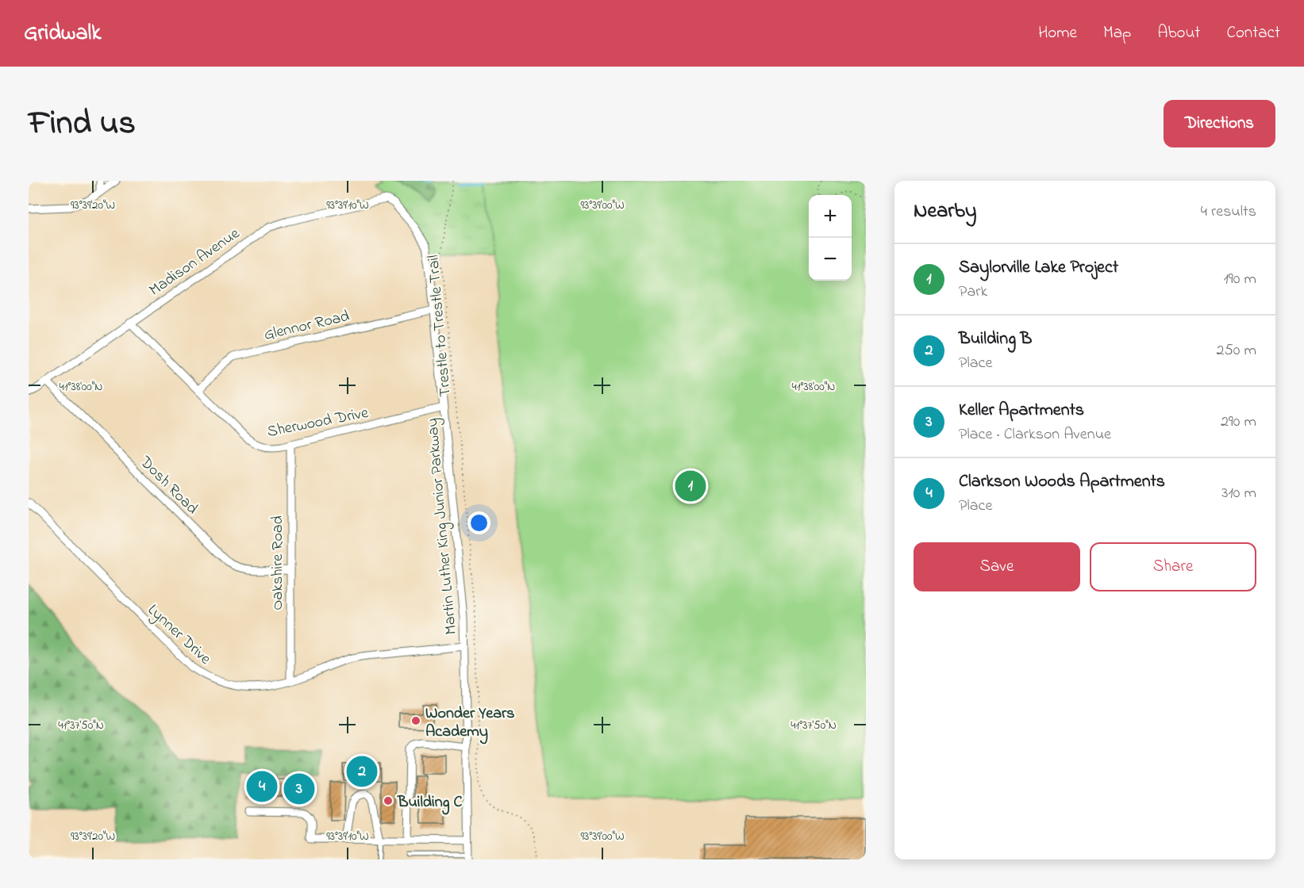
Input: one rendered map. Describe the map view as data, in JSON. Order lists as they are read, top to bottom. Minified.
{"streets":{"street":["Madison Avenue","Glennor Road","Sherwood Drive","Dosh Road","Martin Luther King Junior Parkway","Oakshire Road","Lynner Drive"],"path":["Trestle to Trestle Trail"]},"crossings":[["Madison Avenue","Sherwood Drive"],["Madison Avenue","Dosh Road"],["Madison Avenue","Martin Luther King Junior Parkway"],["Glennor Road","Sherwood Drive"],["Glennor Road","Martin Luther King Junior Parkway"],["Sherwood Drive","Martin Luther King Junior Parkway"],["Sherwood Drive","Oakshire Road"],["Dosh Road","Oakshire Road"],["Martin Luther King Junior Parkway","Lynner Drive"],["Oakshire Road","Lynner Drive"]],"places":["Wonder Years Academy","Building C"],"page":{"header":"Gridwalk","nav":["Home","Map","About","Contact"],"title":"Find us","buttons":["Directions",["Save","Share"]],"heading":["Nearby","4 results"],"map_buttons":["+","−"],"list":[{"mark":"1","name":"Saylorville Lake Project","note":"Park","value":"190 m"},{"mark":"2","name":"Building B","note":"Place","value":"250 m"},{"mark":"3","name":"Keller Apartments","note":"Place · Clarkson Avenue","value":"290 m"},{"mark":"4","name":"Clarkson Woods Apartments","note":"Place","value":"310 m"}],"pins":["1","2","4","3"]},"coordinates":["93°39'20\"W","93°39'10\"W","93°39'00\"W","41°38'00\"N","41°37'50\"N"]}
